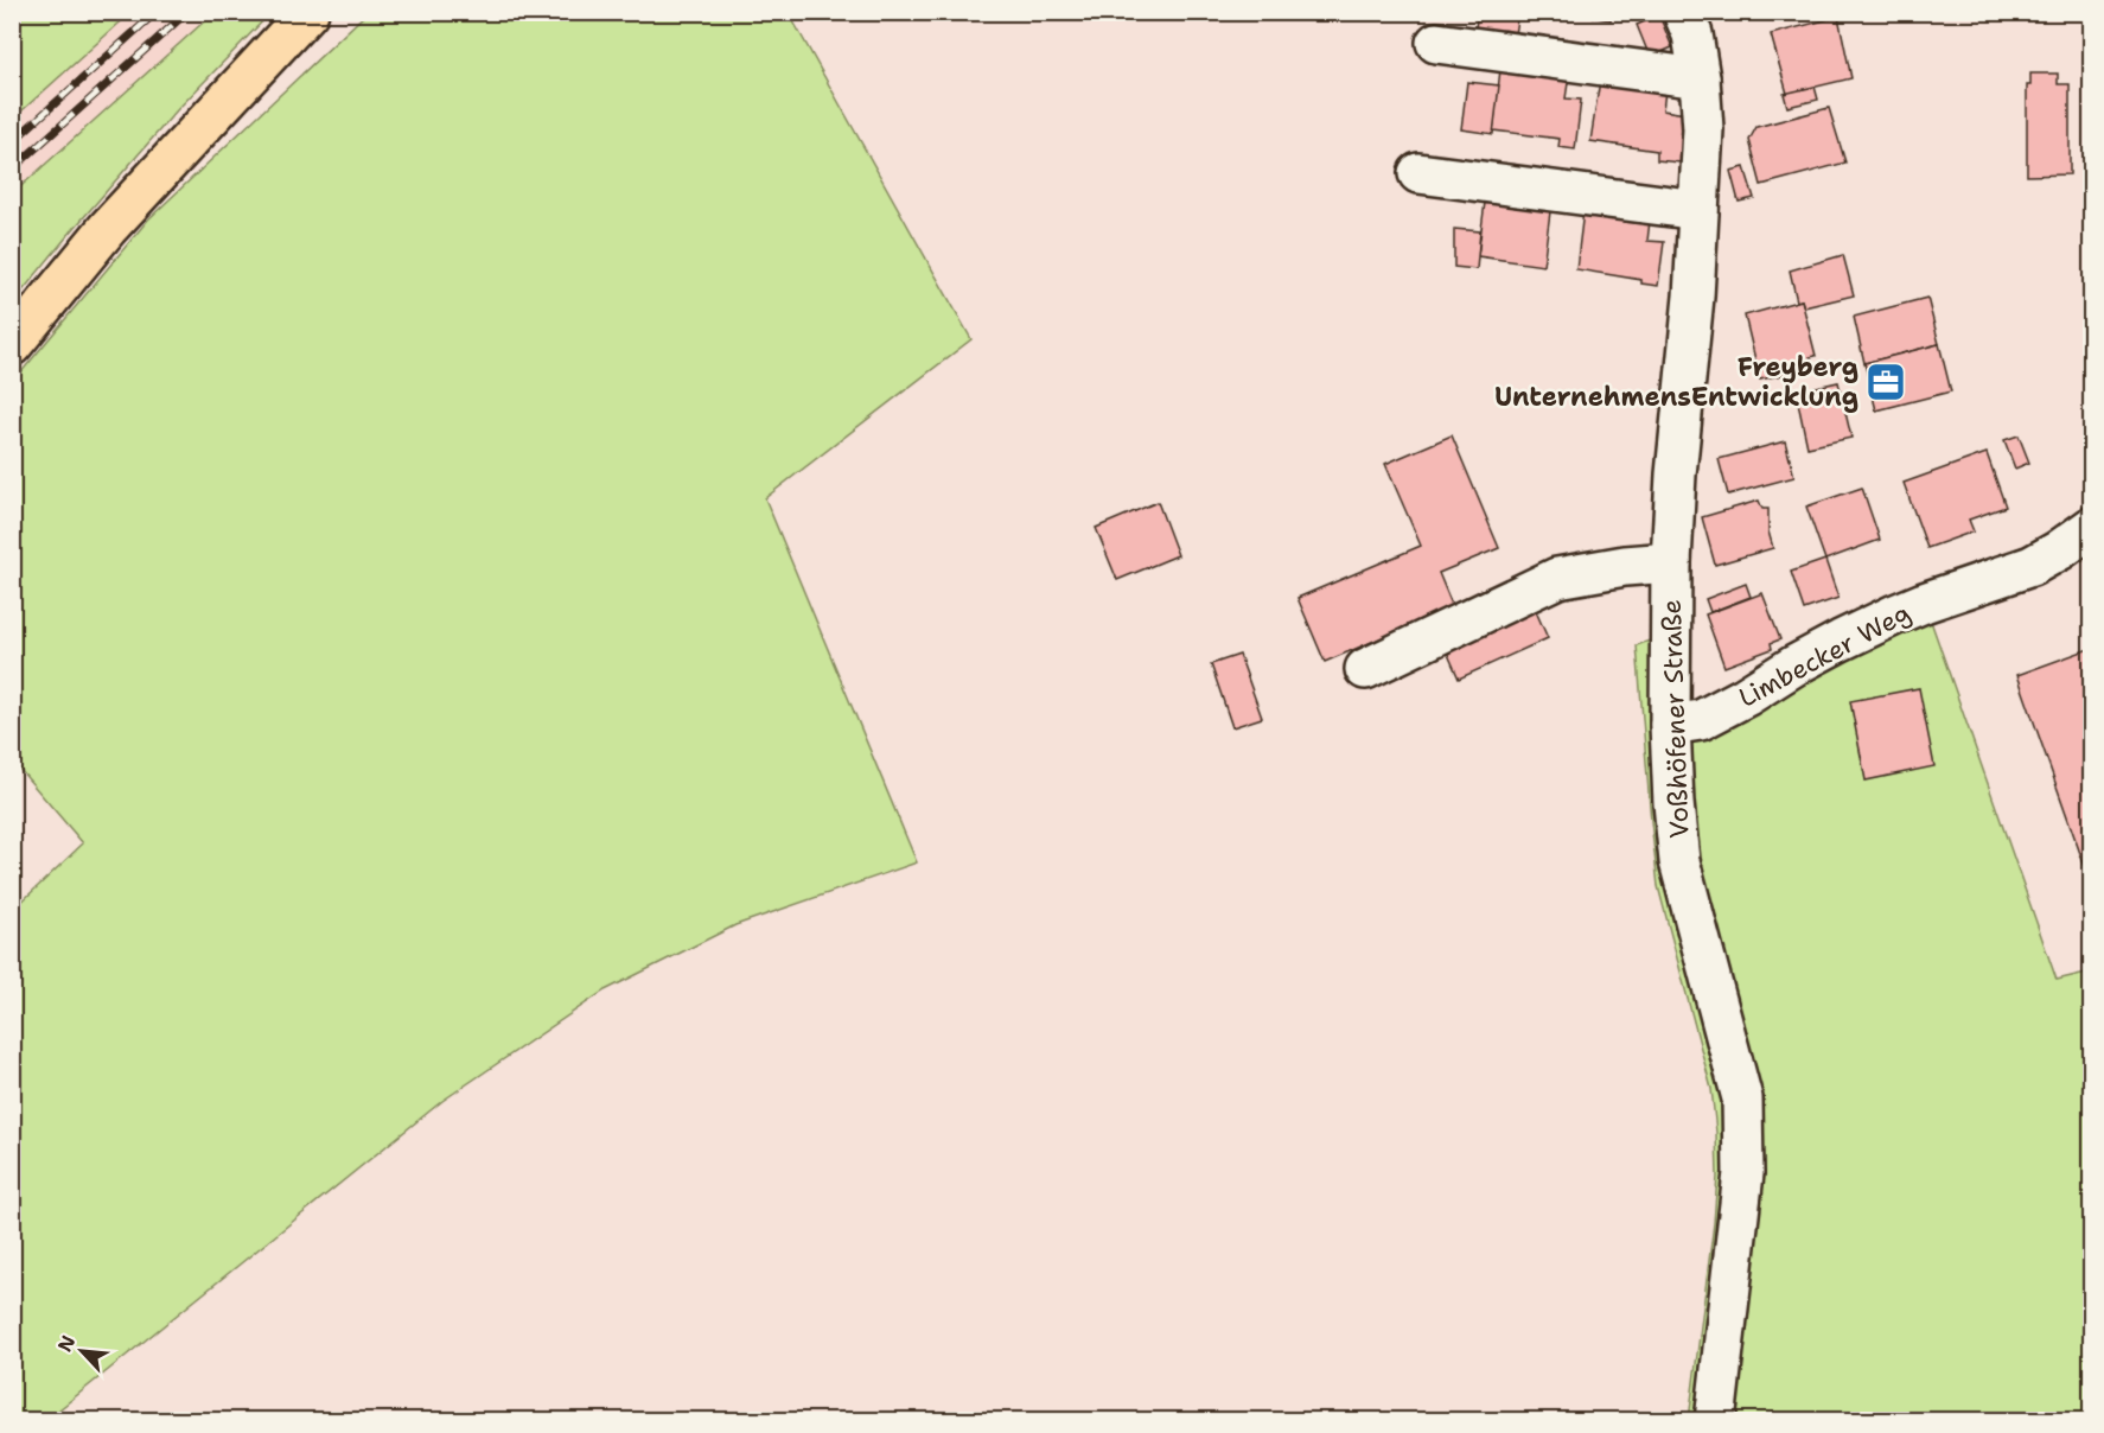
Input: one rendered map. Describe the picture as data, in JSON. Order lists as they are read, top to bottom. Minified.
{"streets":{"street":["Limbecker Weg","Voßhöfener Straße"]},"crossings":[["Limbecker Weg","Voßhöfener Straße"]],"places":{"office":["Freyberg UnternehmensEntwicklung"]},"north":"top left"}
